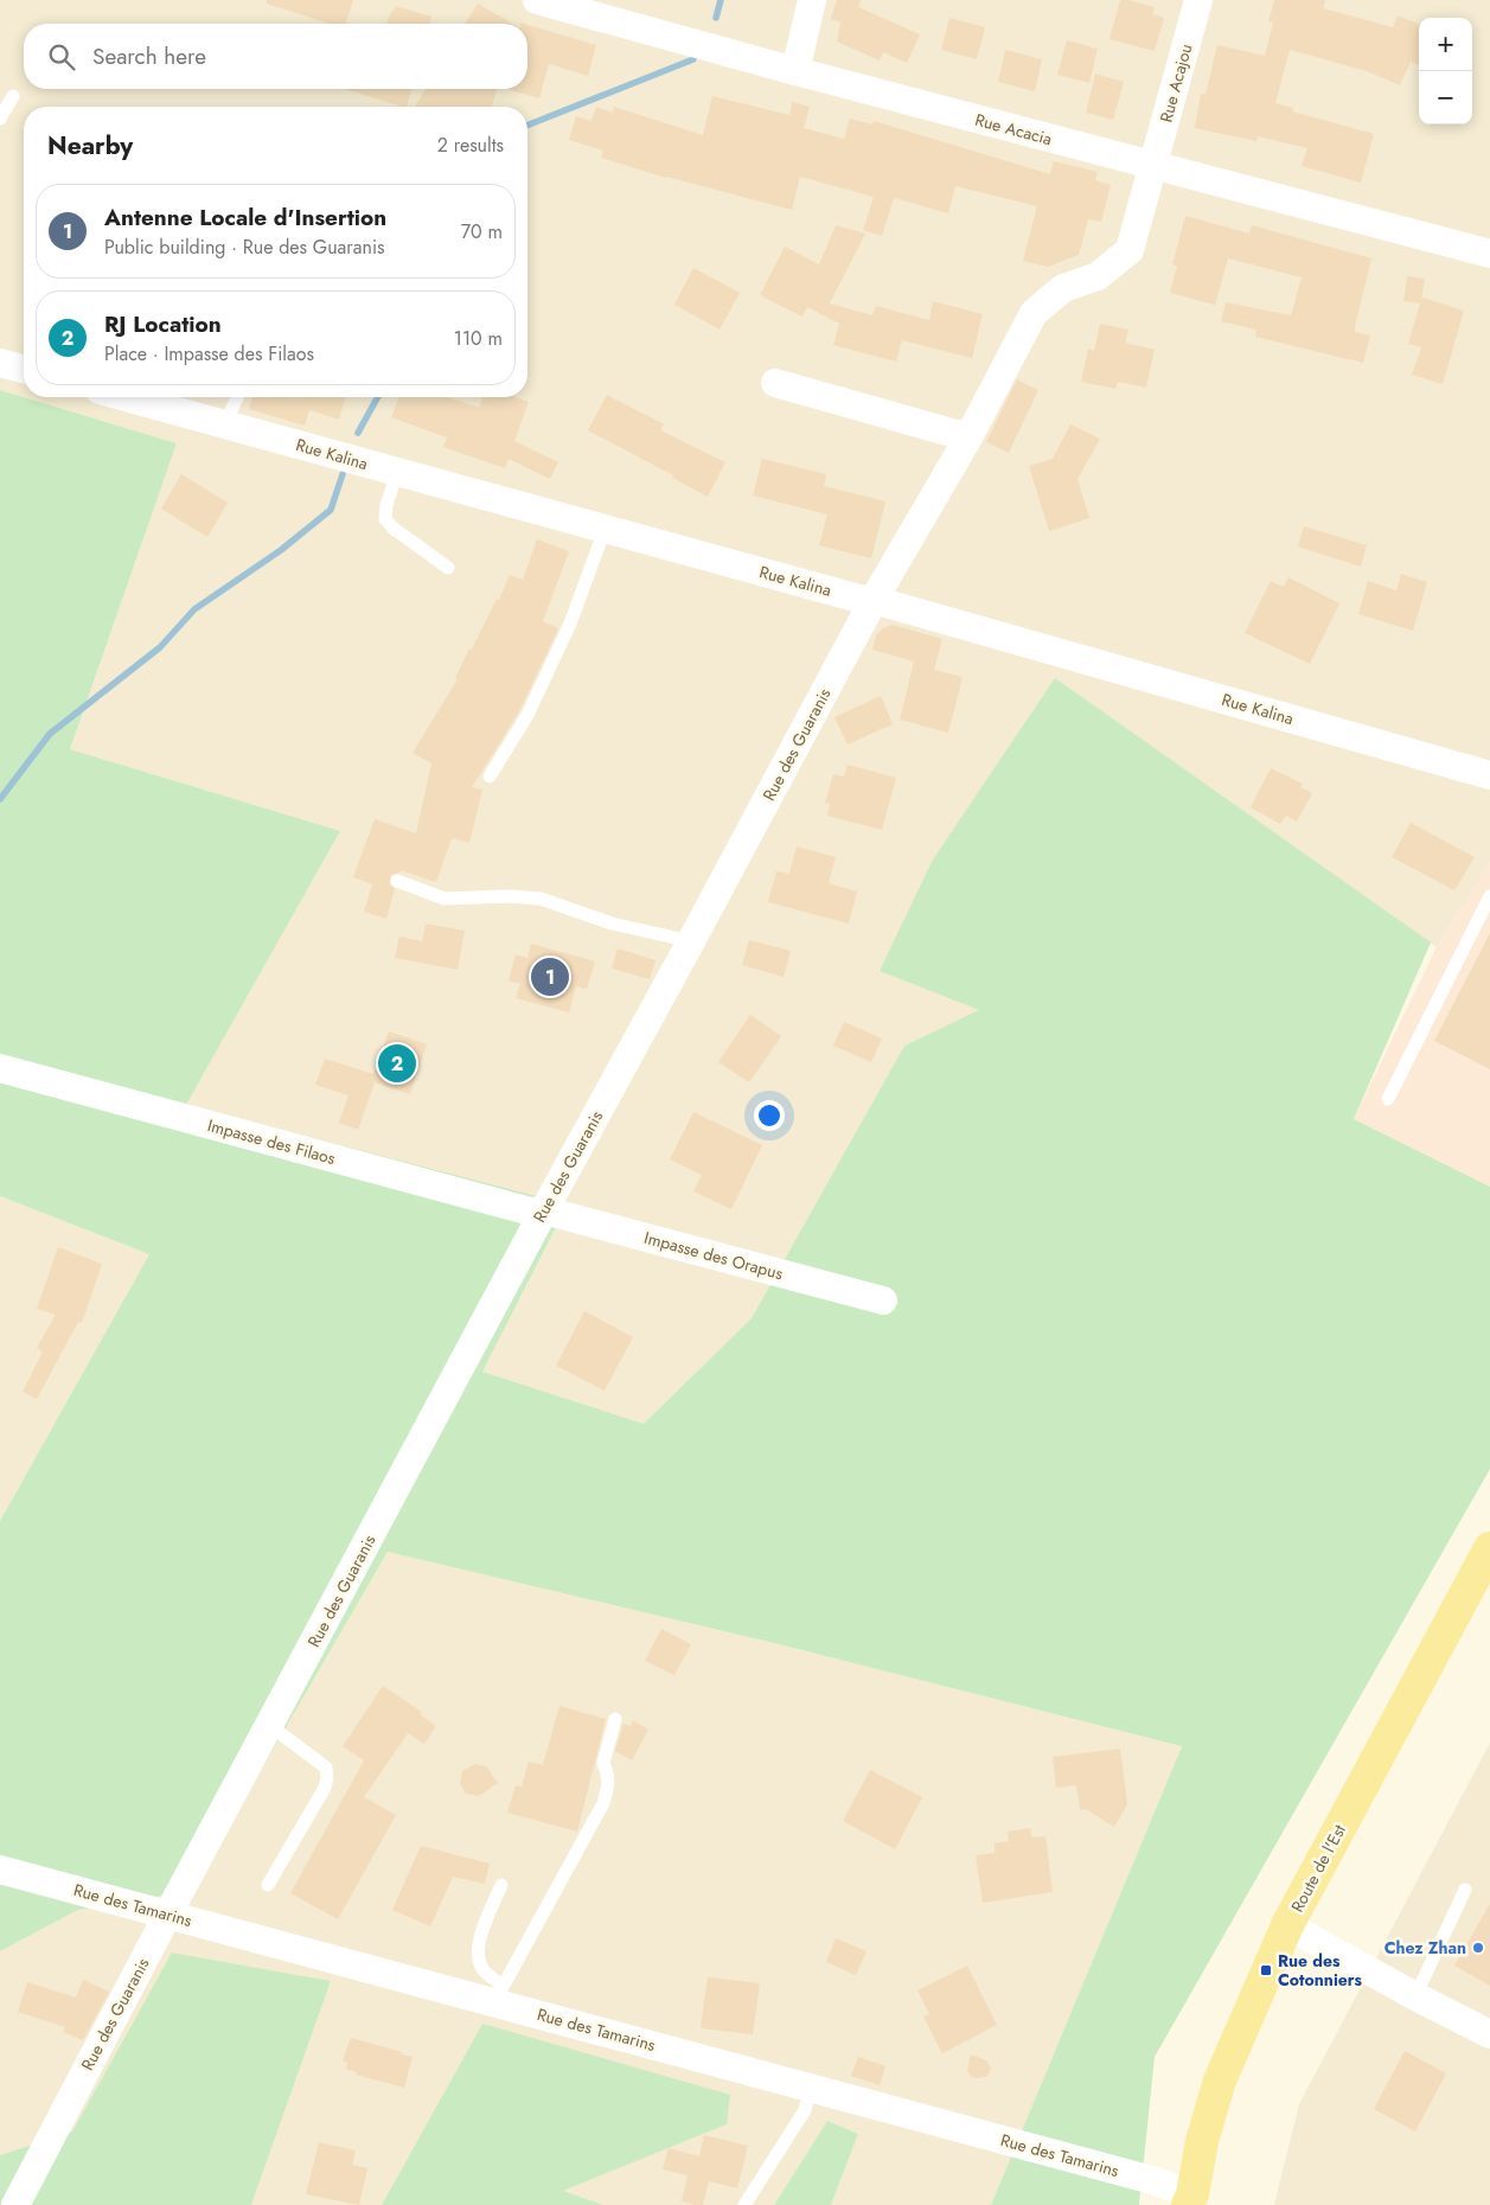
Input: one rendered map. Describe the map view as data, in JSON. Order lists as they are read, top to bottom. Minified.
{"streets":{"main road":["Route de l'Est"],"street":["Rue Acajou","Rue Acacia","Rue Kalina","Rue des Guaranis","Impasse des Filaos","Impasse des Orapus","Rue des Tamarins"]},"crossings":[["Rue Acajou","Rue Acacia"],["Rue Acajou","Rue des Guaranis"],["Rue Acacia","Rue des Guaranis"],["Rue Kalina","Rue des Guaranis"],["Rue des Guaranis","Impasse des Filaos"],["Rue des Guaranis","Impasse des Orapus"],["Rue des Guaranis","Rue des Tamarins"],["Impasse des Filaos","Impasse des Orapus"],["Route de l'Est","Rue des Tamarins"]],"places":{"other":["Chez Zhan"],"transit":["Rue des Cotonniers"]},"page":{"map_buttons":["+","−"],"search":"Search here","heading":["Nearby","2 results"],"list":[{"mark":"1","name":"Antenne Locale d'Insertion","note":"Public building · Rue des Guaranis","value":"70 m"},{"mark":"2","name":"RJ Location","note":"Place · Impasse des Filaos","value":"110 m"}],"pins":["1","2"]}}
